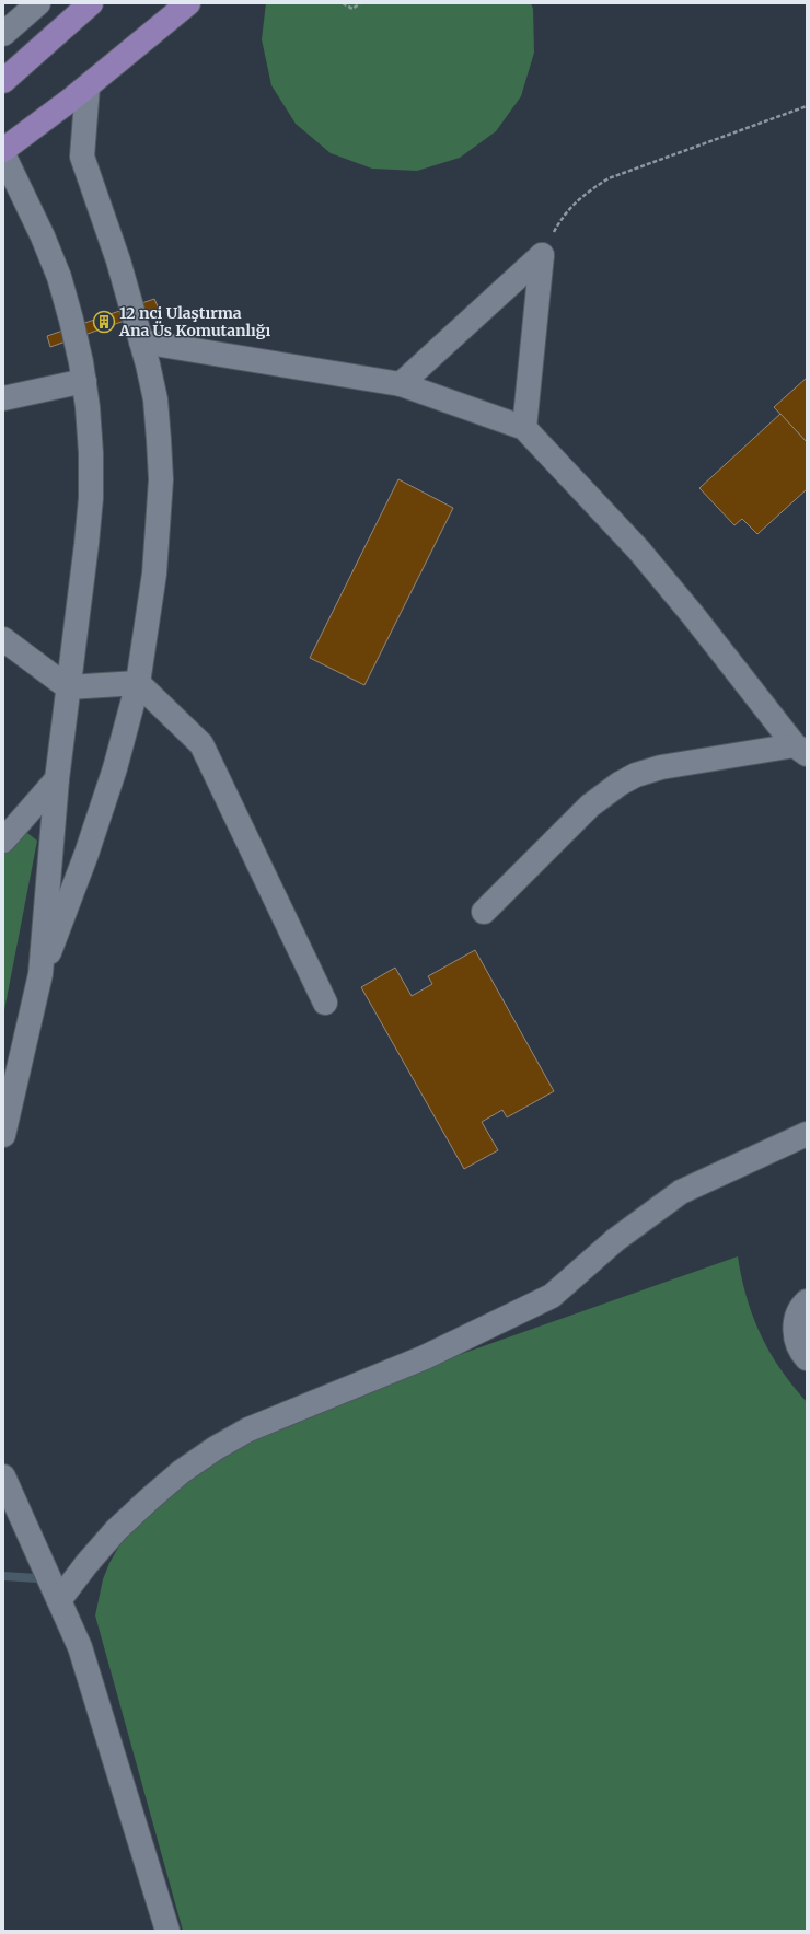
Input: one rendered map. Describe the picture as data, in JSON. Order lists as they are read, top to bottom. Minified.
{"places":{"building":["12 nci Ulaştırma Ana Üs Komutanlığı"]}}
